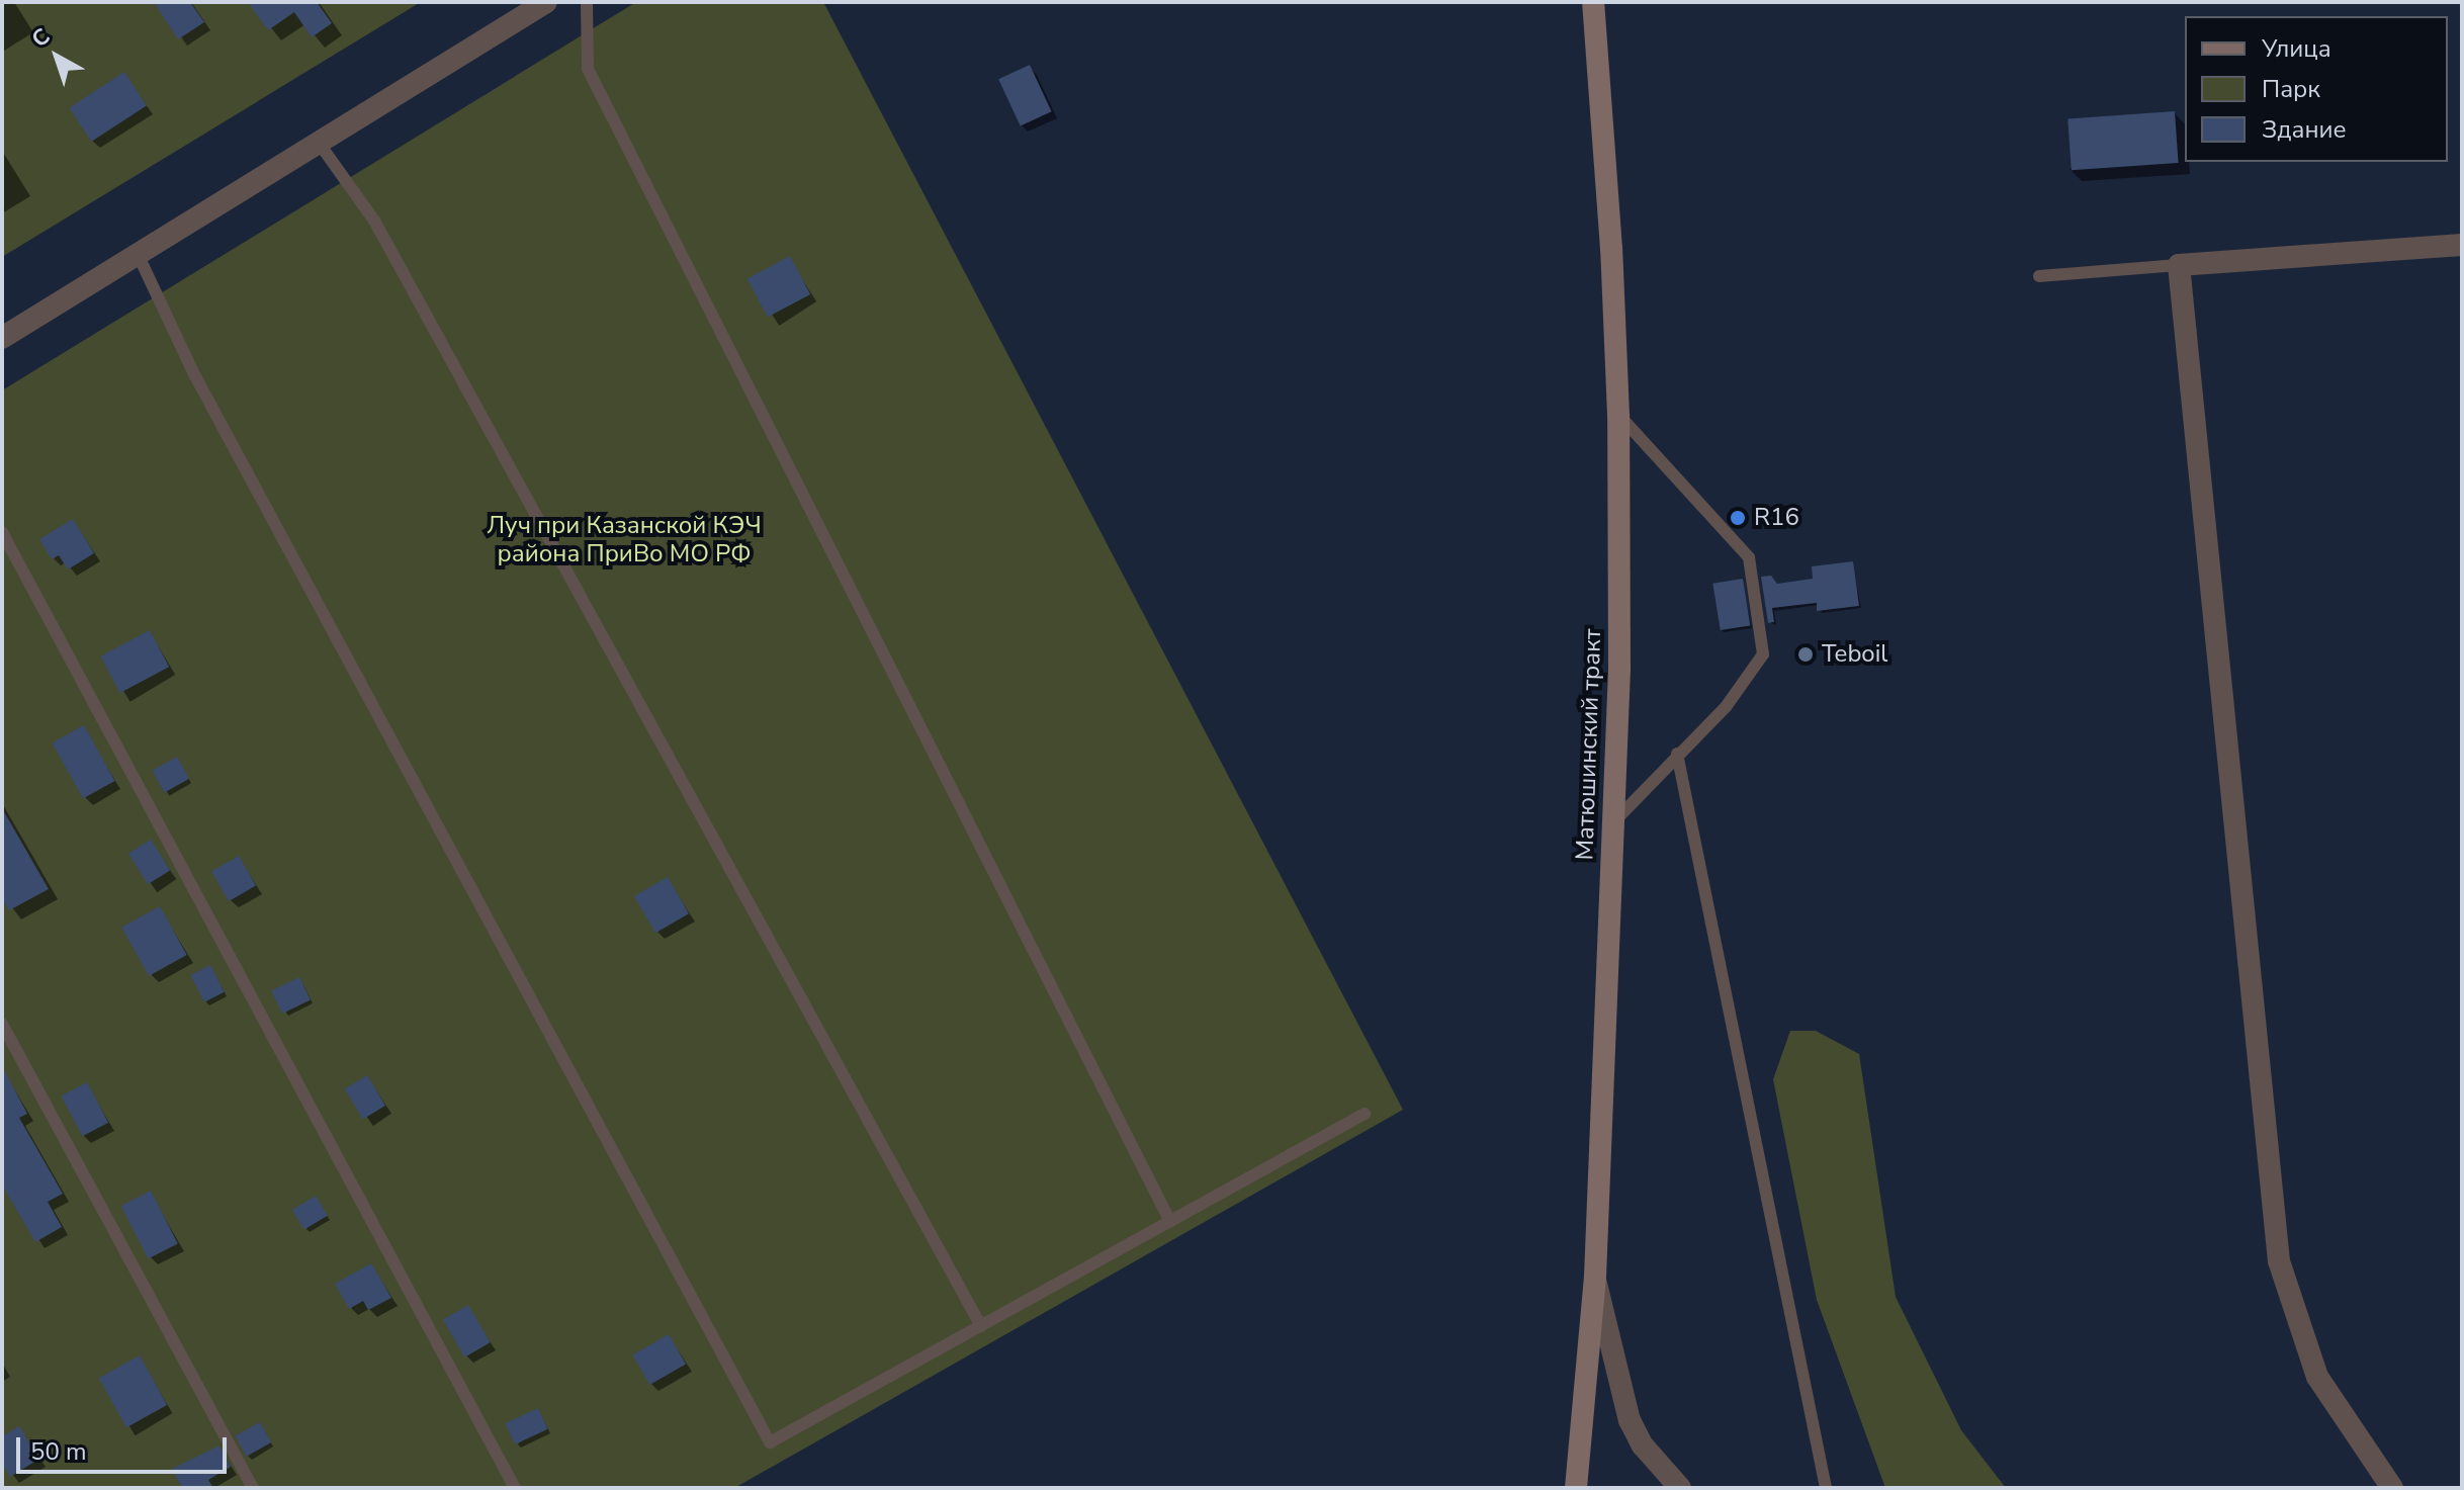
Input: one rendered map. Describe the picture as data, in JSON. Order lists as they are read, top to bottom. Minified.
{"streets":{"main road":["Матюшинский тракт"]},"parks":["Луч при Казанской КЭЧ района ПриВо МО РФ"],"places":["R16","Teboil"],"legend":["Улица","Парк","Здание"],"scale_bar":"50 m","north":"top left"}
